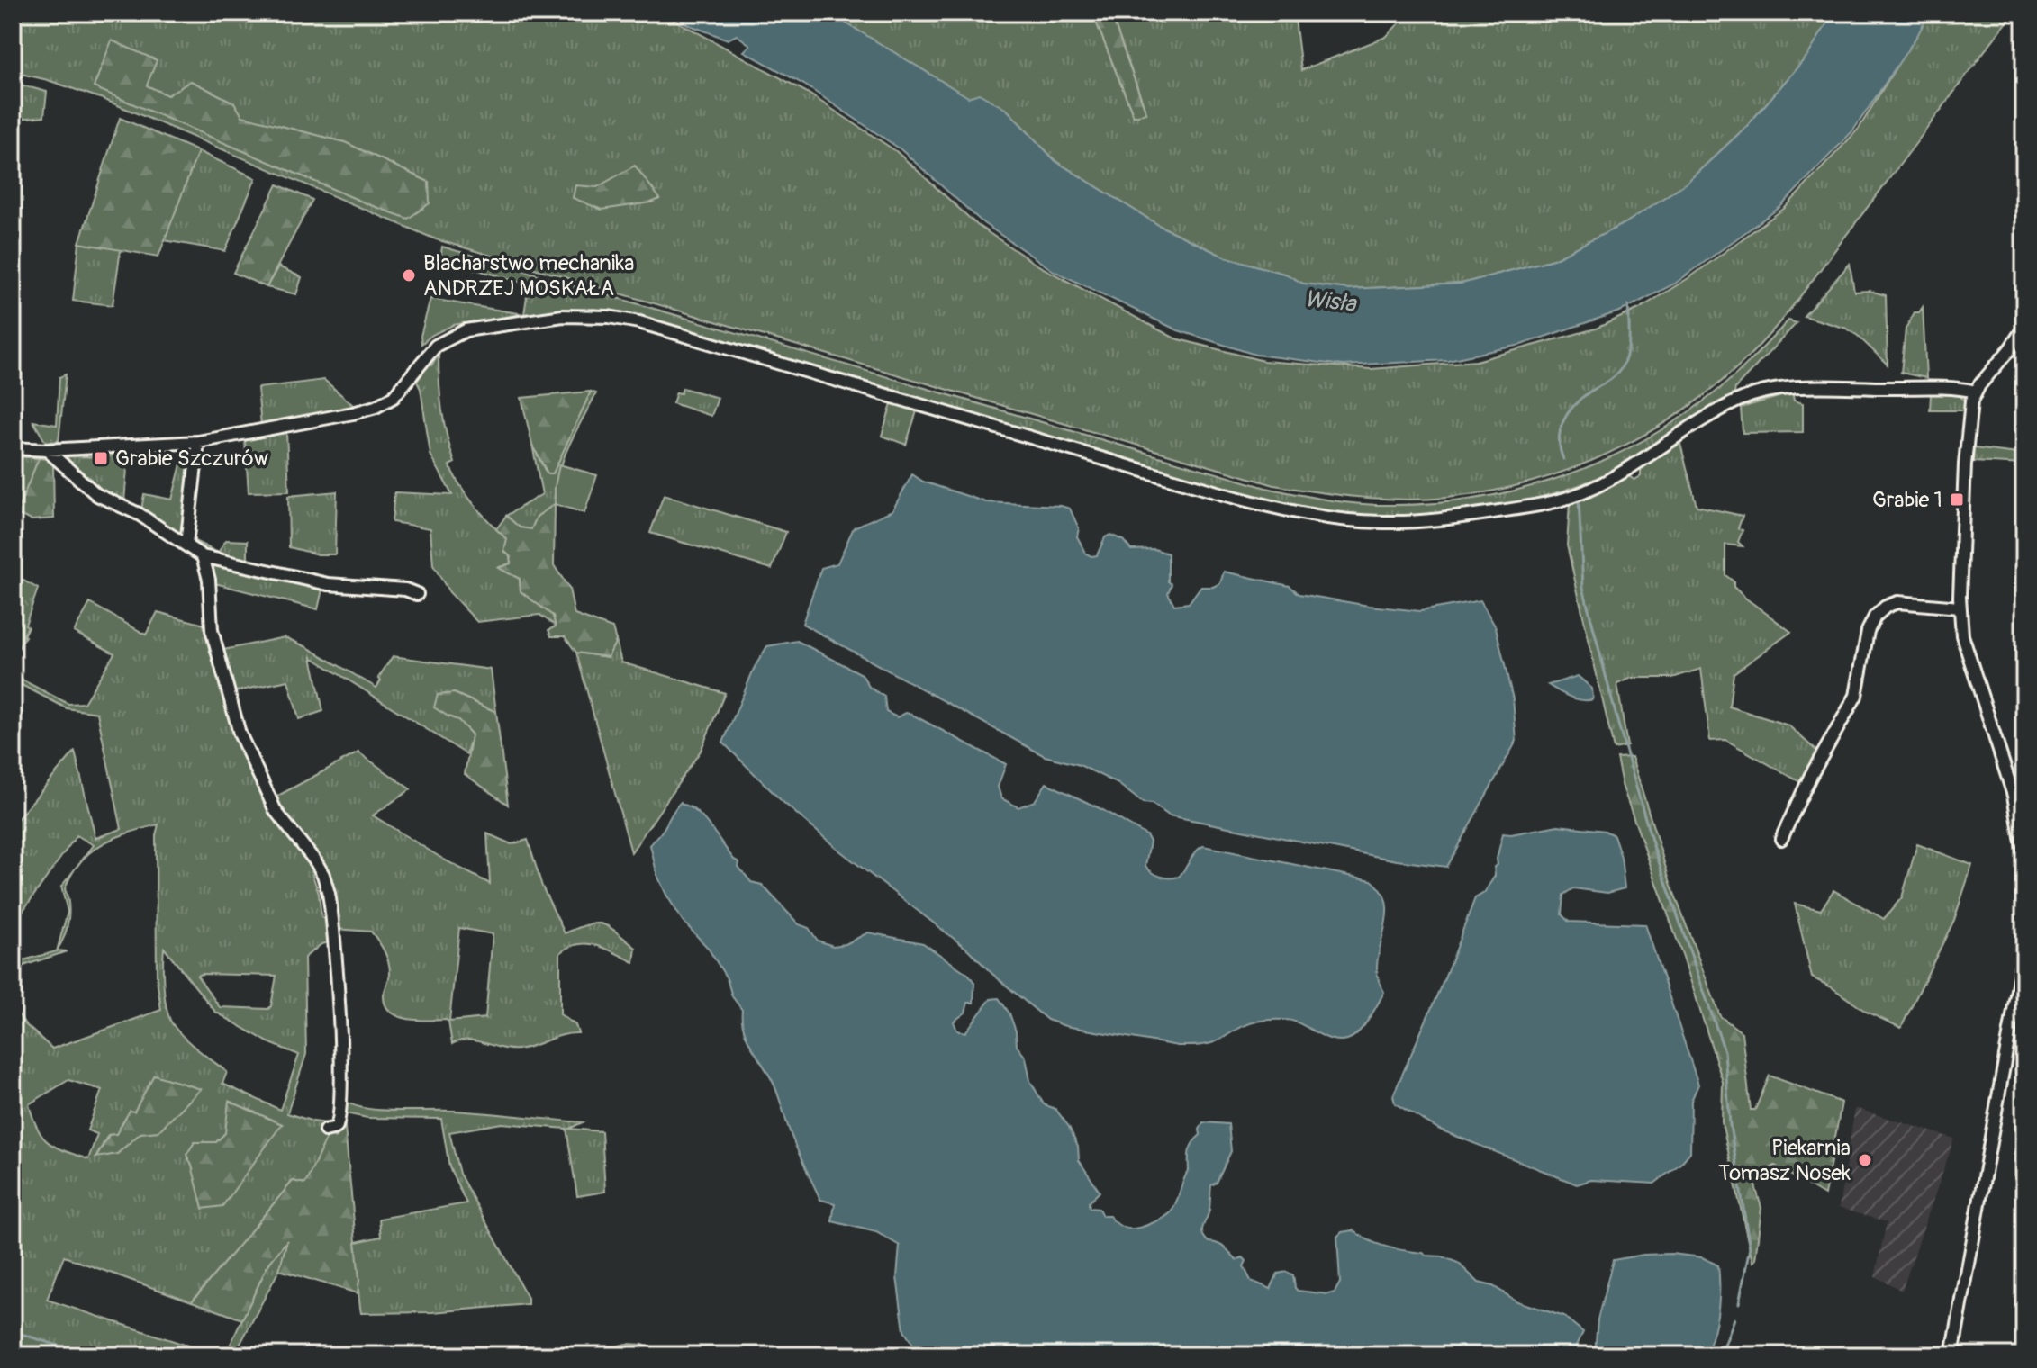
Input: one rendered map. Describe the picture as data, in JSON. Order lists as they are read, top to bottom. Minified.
{"water":["Wisła"],"places":{"other":["Blacharstwo mechanika ANDRZEJ MOSKAŁA","Piekarnia Tomasz Nosek"],"transit":["Grabie Szczurów","Grabie 1"]}}
